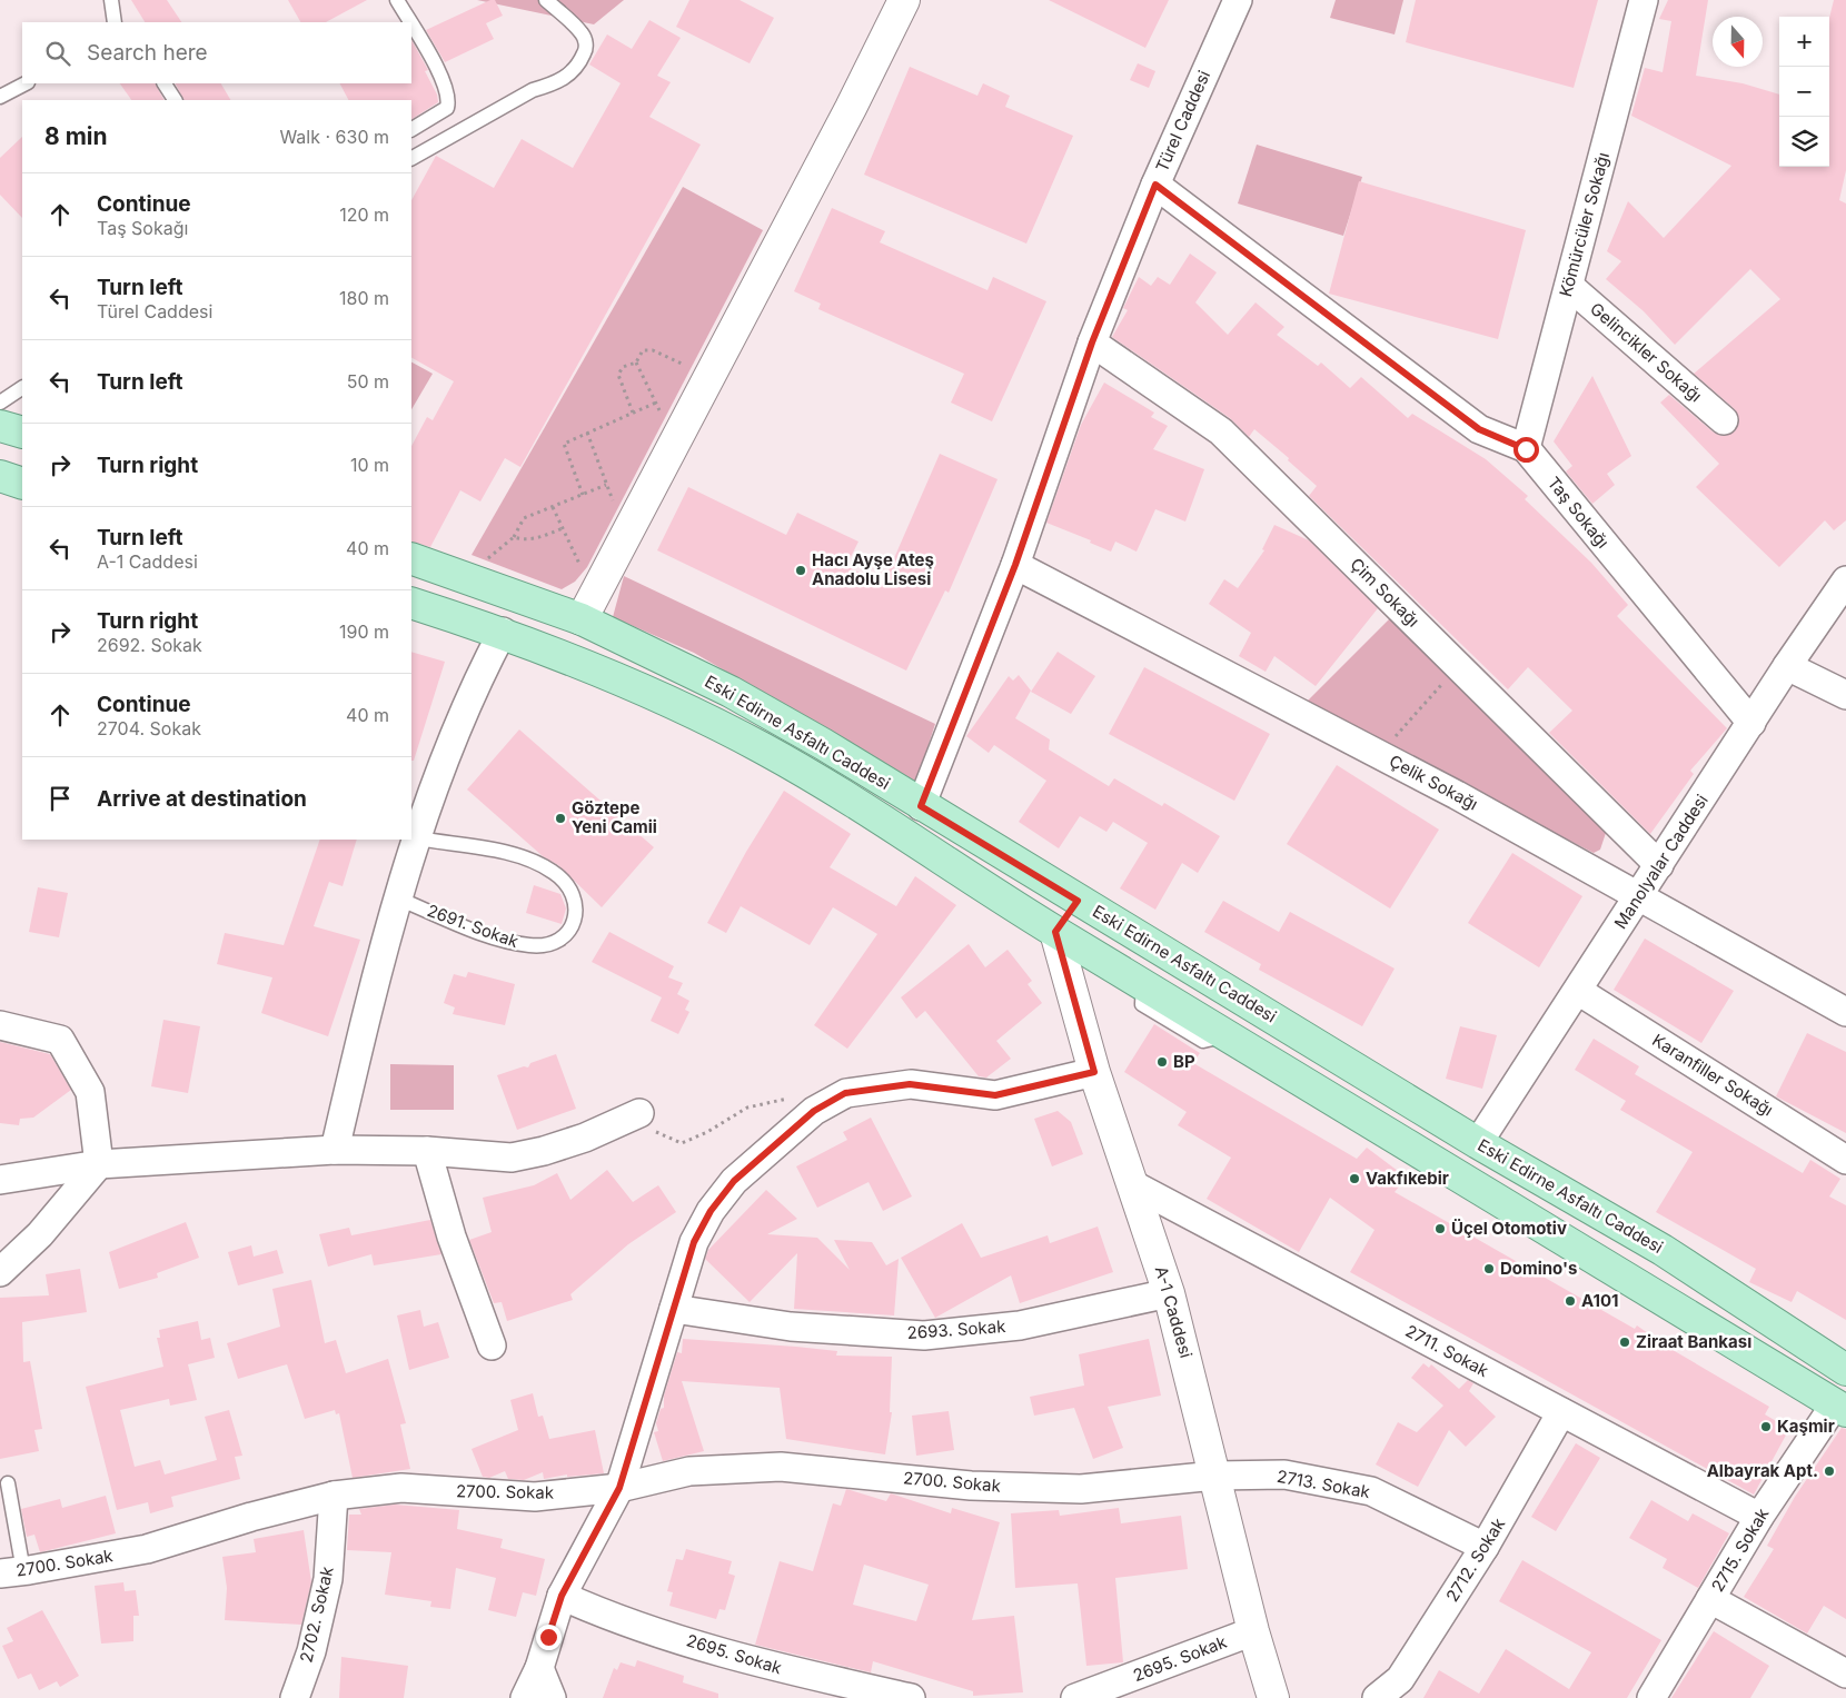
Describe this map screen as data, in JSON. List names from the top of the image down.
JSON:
{
  "streets": {
    "main road": ["Eski Edirne Asfaltı Caddesi", "A-1 Caddesi"],
    "street": [
      "Türel Caddesi",
      "Kömürcüler Sokağı",
      "Gelincikler Sokağı",
      "Taş Sokağı",
      "Çim Sokağı",
      "Çelik Sokağı",
      "Manolyalar Caddesi",
      "Karanfiller Sokağı",
      "2693. Sokak",
      "2711. Sokak",
      "2700. Sokak",
      "2713. Sokak",
      "2715. Sokak",
      "2712. Sokak",
      "2702. Sokak",
      "2695. Sokak"
    ],
    "lane": ["2691. Sokak"]
  },
  "crossings": [
    ["Türel Caddesi", "Taş Sokağı"],
    ["Türel Caddesi", "Çim Sokağı"],
    ["Türel Caddesi", "Eski Edirne Asfaltı Caddesi"],
    ["Türel Caddesi", "Çelik Sokağı"],
    ["Kömürcüler Sokağı", "Gelincikler Sokağı"],
    ["Kömürcüler Sokağı", "Taş Sokağı"],
    ["Taş Sokağı", "Manolyalar Caddesi"],
    ["Çim Sokağı", "Manolyalar Caddesi"],
    ["Eski Edirne Asfaltı Caddesi", "Manolyalar Caddesi"],
    ["Eski Edirne Asfaltı Caddesi", "A-1 Caddesi"],
    ["Eski Edirne Asfaltı Caddesi", "2715. Sokak"],
    ["Çelik Sokağı", "Manolyalar Caddesi"],
    ["Manolyalar Caddesi", "Karanfiller Sokağı"],
    ["A-1 Caddesi", "2693. Sokak"],
    ["A-1 Caddesi", "2711. Sokak"],
    ["A-1 Caddesi", "2700. Sokak"],
    ["A-1 Caddesi", "2713. Sokak"],
    ["A-1 Caddesi", "2695. Sokak"],
    ["2711. Sokak", "2715. Sokak"],
    ["2711. Sokak", "2712. Sokak"],
    ["2700. Sokak", "2713. Sokak"],
    ["2700. Sokak", "2702. Sokak"],
    ["2713. Sokak", "2712. Sokak"]
  ],
  "places": [
    "Hacı Ayşe Ateş Anadolu Lisesi",
    "Göztepe Yeni Camii",
    "BP",
    "Vakfıkebir",
    "Üçel Otomotiv",
    "Domino's",
    "A101",
    "Ziraat Bankası",
    "Kaşmir",
    "Albayrak Apt."
  ],
  "north": "bottom",
  "page": {
    "map_buttons": ["+", "−"],
    "search": "Search here",
    "heading": ["8 min", "Walk · 630 m"],
    "list": [
      ["Continue", "Taş Sokağı", "120 m"],
      ["Turn left", "Türel Caddesi", "180 m"],
      ["Turn left", "50 m"],
      ["Turn right", "10 m"],
      ["Turn left", "A-1 Caddesi", "40 m"],
      ["Turn right", "2692. Sokak", "190 m"],
      ["Continue", "2704. Sokak", "40 m"],
      "Arrive at destination"
    ]
  }
}
